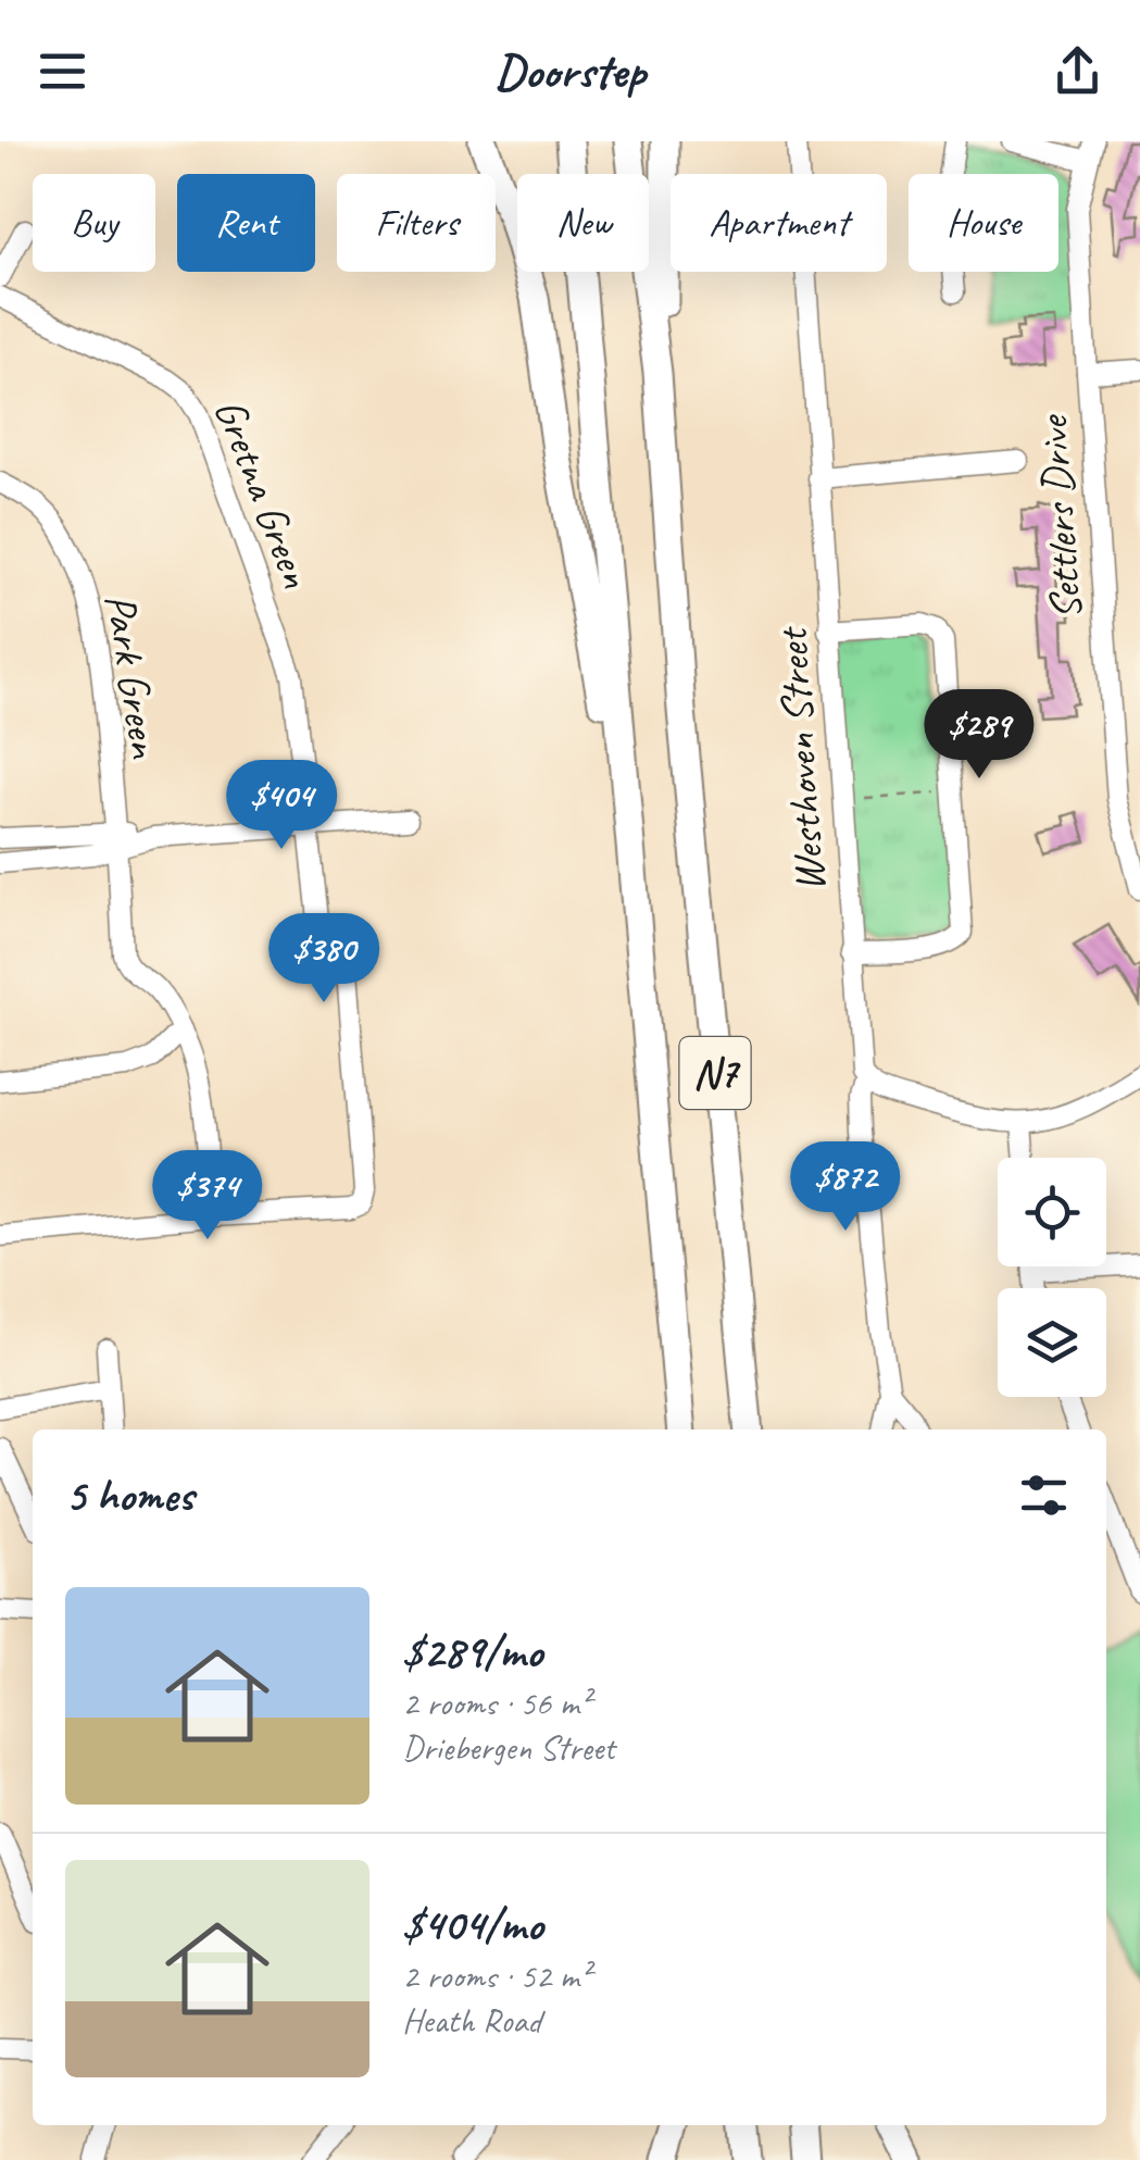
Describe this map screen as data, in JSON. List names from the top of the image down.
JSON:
{
  "streets": {
    "highway": ["N7"],
    "street": [
      "Gretna Green",
      "Settlers Drive",
      "Park Green",
      "Westhoven Street"
    ]
  },
  "crossings": [
    ["Gretna Green", "Park Green"]
  ],
  "page": {
    "header": "Doorstep",
    "chip": [
      "Buy",
      "Rent",
      "Filters",
      "New",
      "Apartment",
      "House"
    ],
    "price": [
      "$289",
      "$404",
      "$380",
      "$872",
      "$374"
    ],
    "heading": "5 homes",
    "list": [
      {
        "name": "$289/mo",
        "note": "2 rooms · 56 m² · Driebergen Street"
      },
      {
        "name": "$404/mo",
        "note": "2 rooms · 52 m² · Heath Road"
      }
    ]
  }
}
